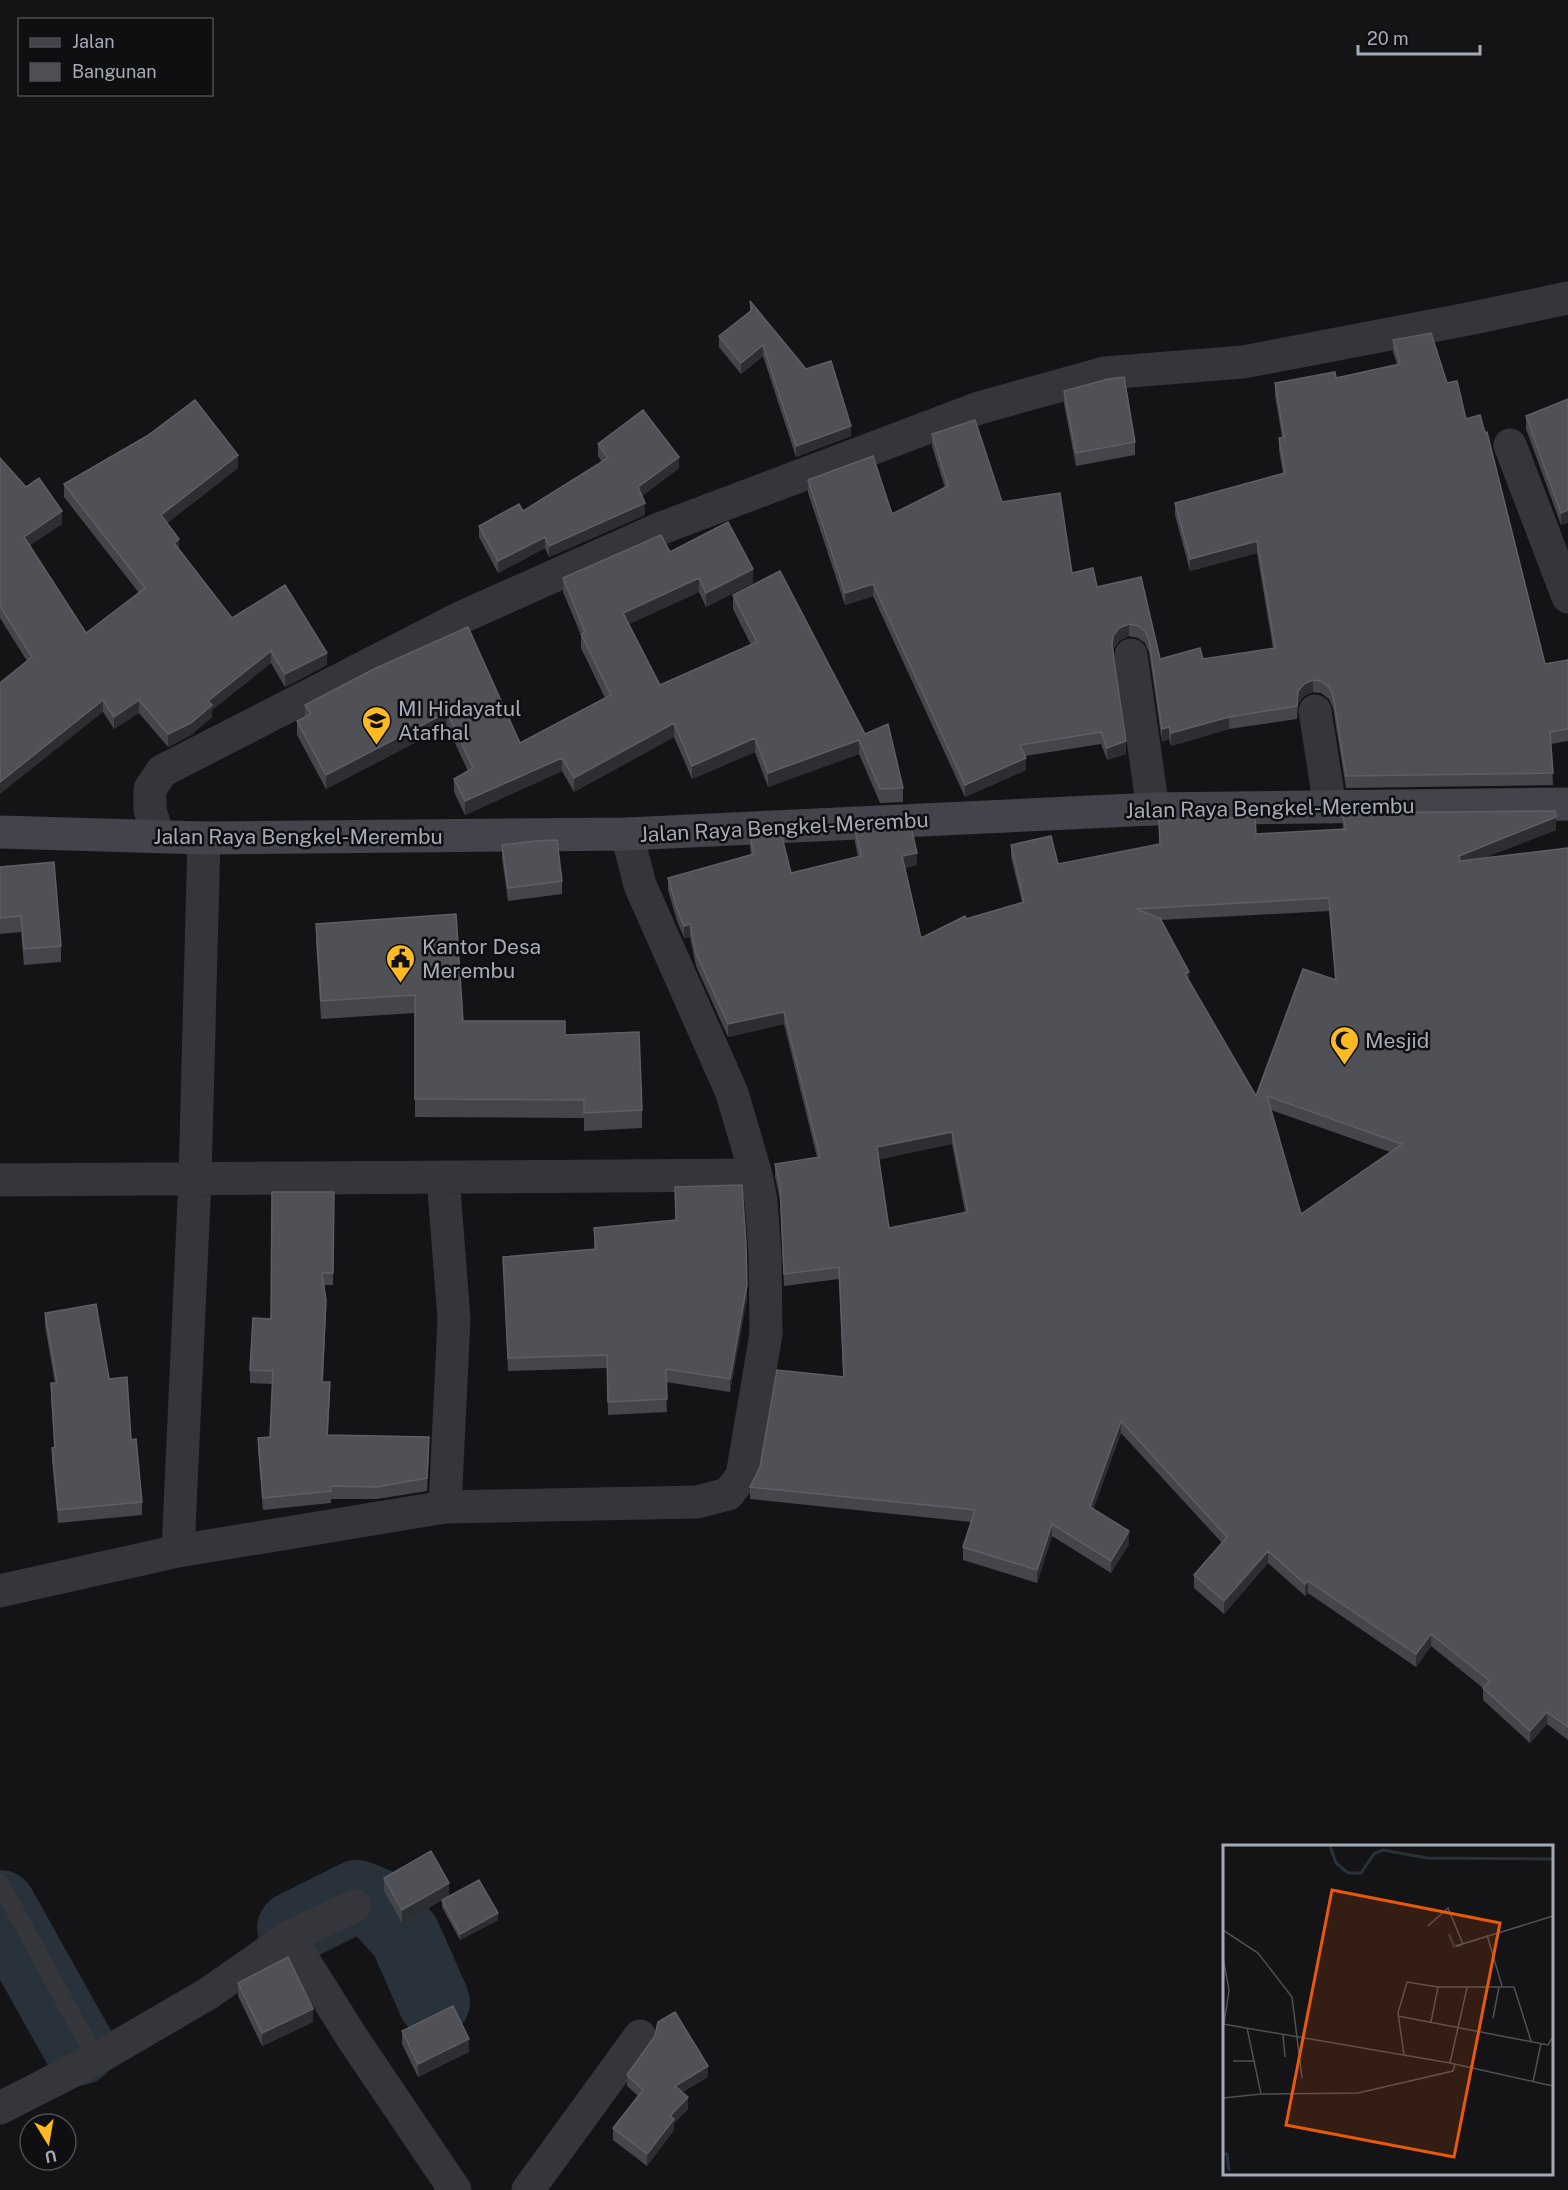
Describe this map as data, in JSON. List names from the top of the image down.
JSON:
{
  "streets": {
    "street": ["Jalan Raya Bengkel-Merembu"]
  },
  "places": {
    "school or university": ["MI Hidayatul Atafhal"],
    "public building": ["Kantor Desa Merembu"],
    "mosque": ["Mesjid"]
  },
  "legend": ["Jalan", "Bangunan"],
  "scale_bar": "20 m",
  "north": "bottom"
}
